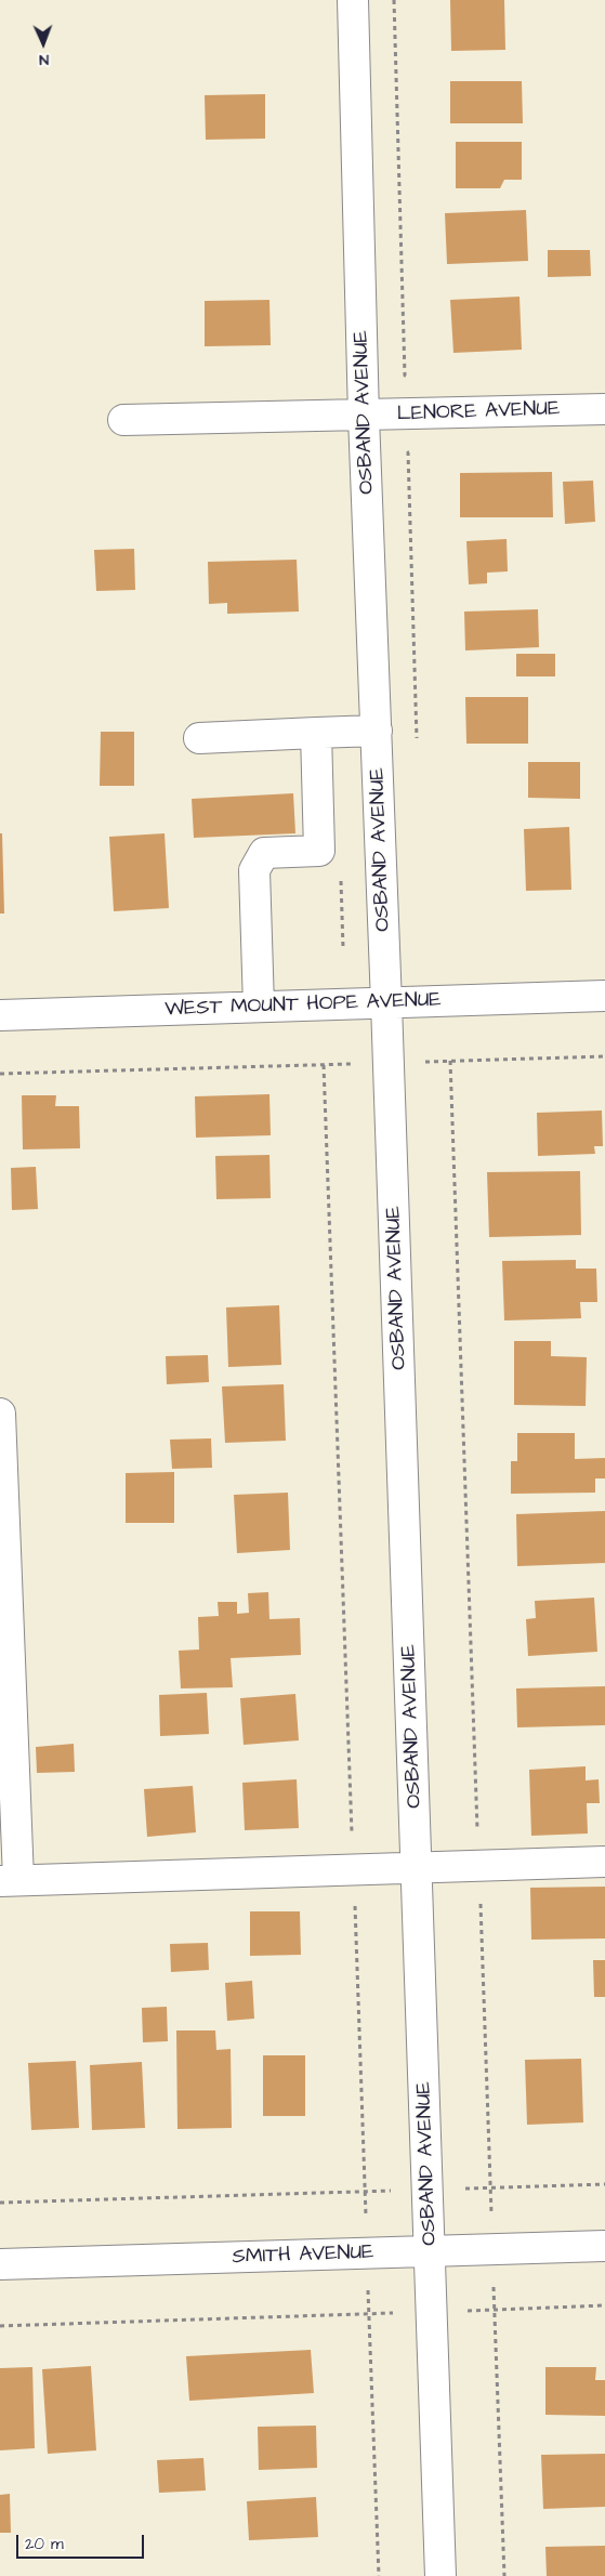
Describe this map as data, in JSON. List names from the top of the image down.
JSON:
{
  "streets": {
    "street": [
      "OSBAND AVENUE",
      "LENORE AVENUE",
      "WEST MOUNT HOPE AVENUE",
      "SMITH AVENUE"
    ]
  },
  "crossings": [
    ["OSBAND AVENUE", "LENORE AVENUE"],
    ["OSBAND AVENUE", "WEST MOUNT HOPE AVENUE"],
    ["OSBAND AVENUE", "SMITH AVENUE"]
  ],
  "scale_bar": "20 m",
  "north": "bottom"
}
